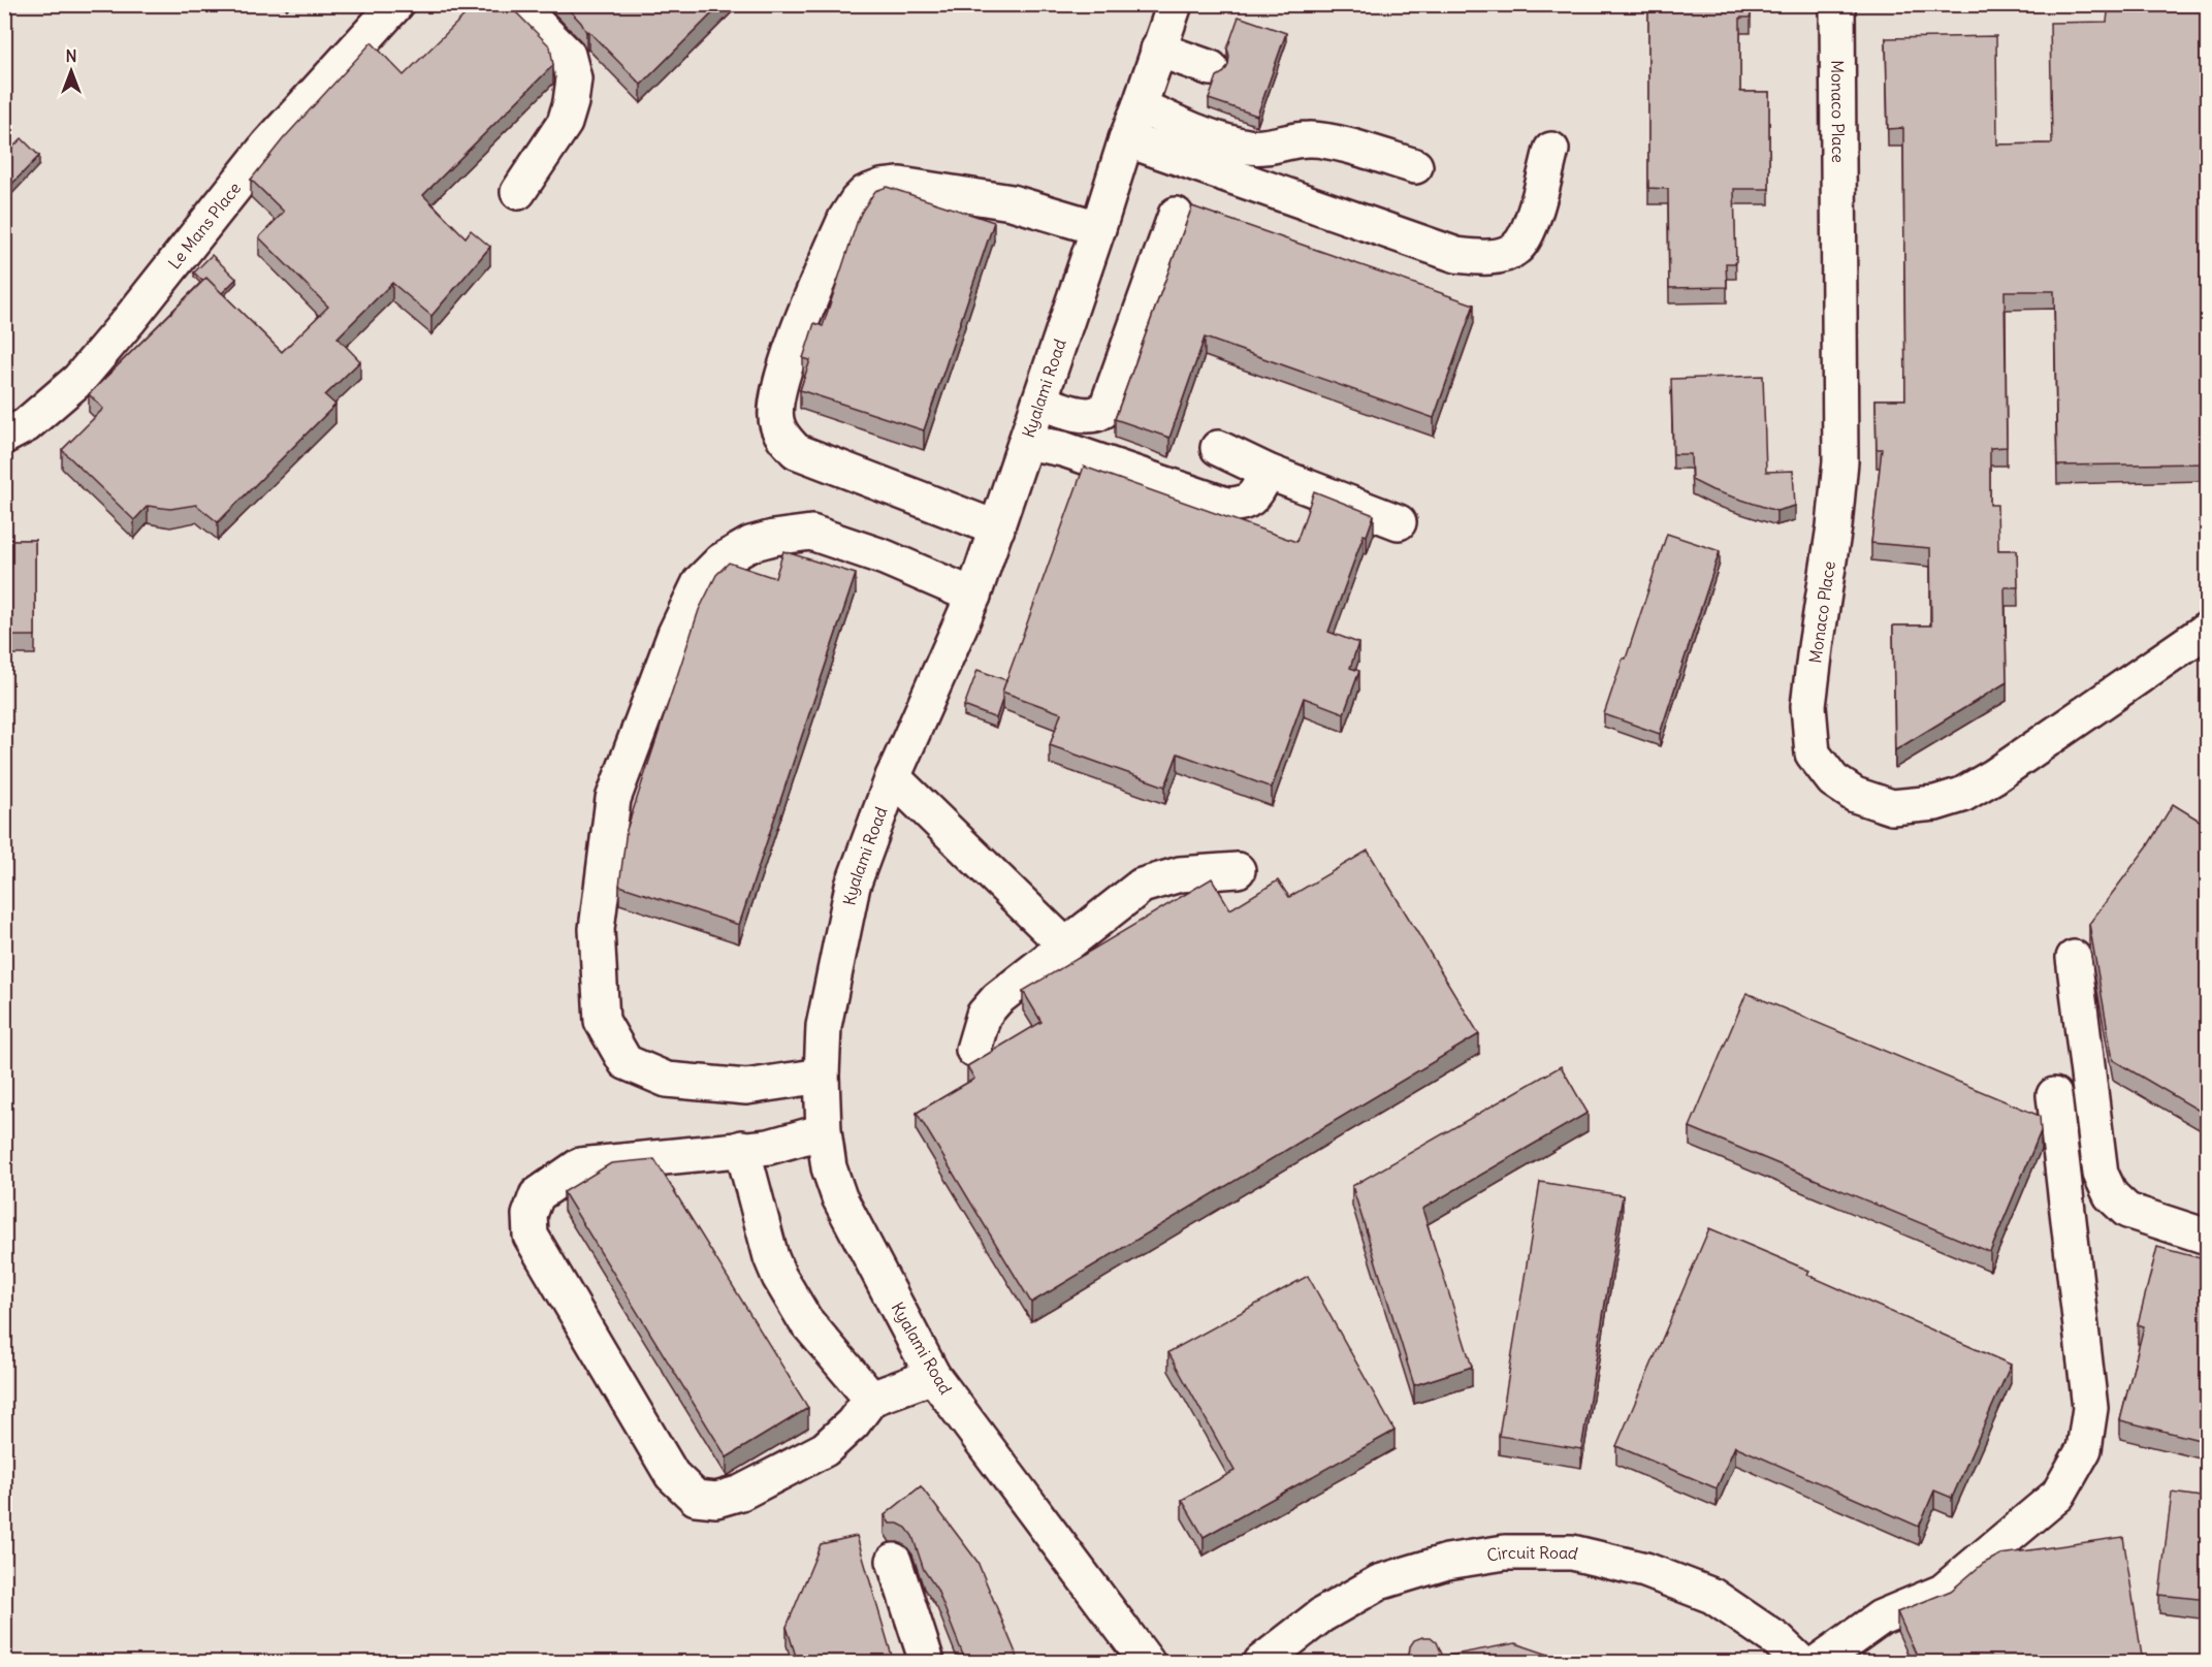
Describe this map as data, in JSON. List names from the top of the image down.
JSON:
{
  "streets": {
    "lane": [
      "Monaco Place",
      "Le Mans Place",
      "Kyalami Road",
      "Circuit Road"
    ]
  },
  "north": "top"
}
